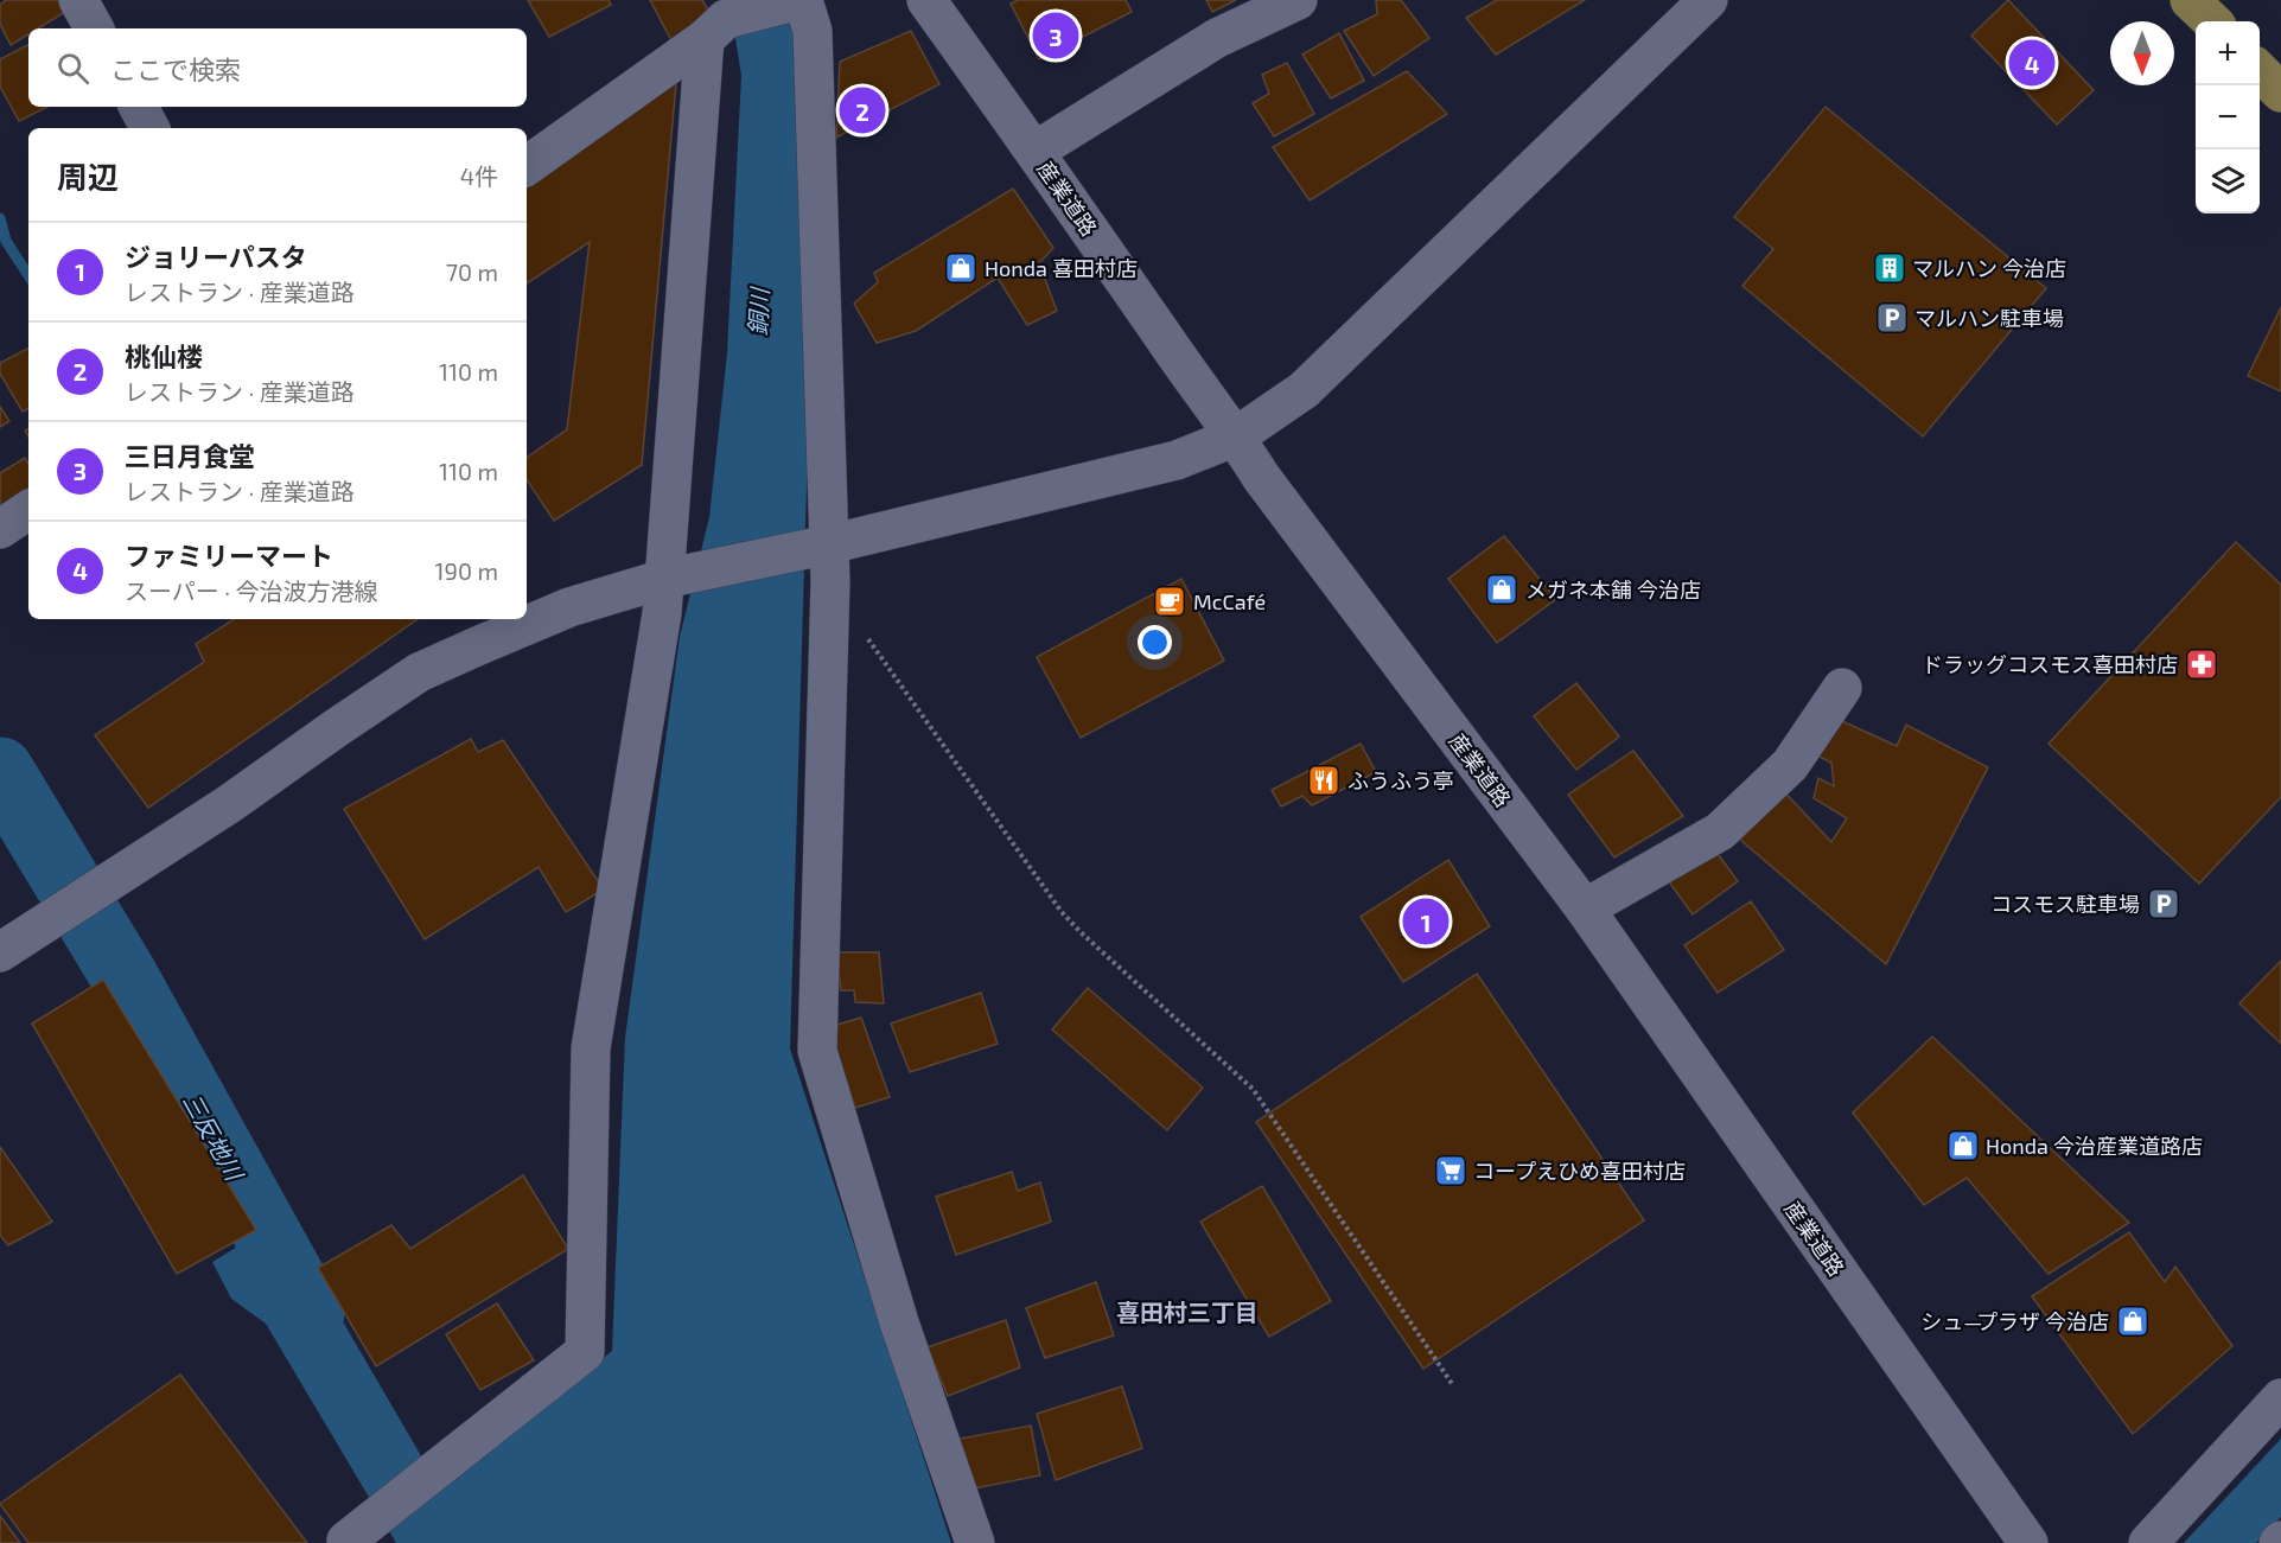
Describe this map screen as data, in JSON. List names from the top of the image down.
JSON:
{
  "streets": {
    "street": ["産業道路"]
  },
  "districts": ["喜田村三丁目"],
  "water": ["銅川", "三反地川"],
  "places": {
    "shop": [
      "Honda 喜田村店",
      "メガネ本舗 今治店",
      "Honda 今治産業道路店",
      "シュ―プラザ 今治店"
    ],
    "building": ["マルハン 今治店"],
    "parking": ["マルハン駐車場", "コスモス駐車場"],
    "cafe": ["McCafé"],
    "pharmacy": ["ドラッグコスモス喜田村店"],
    "restaurant": ["ふうふう亭"],
    "supermarket": ["コープえひめ喜田村店"]
  },
  "north": "bottom",
  "page": {
    "pins": [
      "3",
      "4",
      "2",
      "1"
    ],
    "map_buttons": ["+", "−"],
    "search": "ここで検索",
    "heading": ["周辺", "4件"],
    "list": [
      {
        "mark": "1",
        "name": "ジョリーパスタ",
        "note": "レストラン · 産業道路",
        "value": "70 m"
      },
      {
        "mark": "2",
        "name": "桃仙楼",
        "note": "レストラン · 産業道路",
        "value": "110 m"
      },
      {
        "mark": "3",
        "name": "三日月食堂",
        "note": "レストラン · 産業道路",
        "value": "110 m"
      },
      {
        "mark": "4",
        "name": "ファミリーマート",
        "note": "スーパー · 今治波方港線",
        "value": "190 m"
      }
    ]
  }
}
